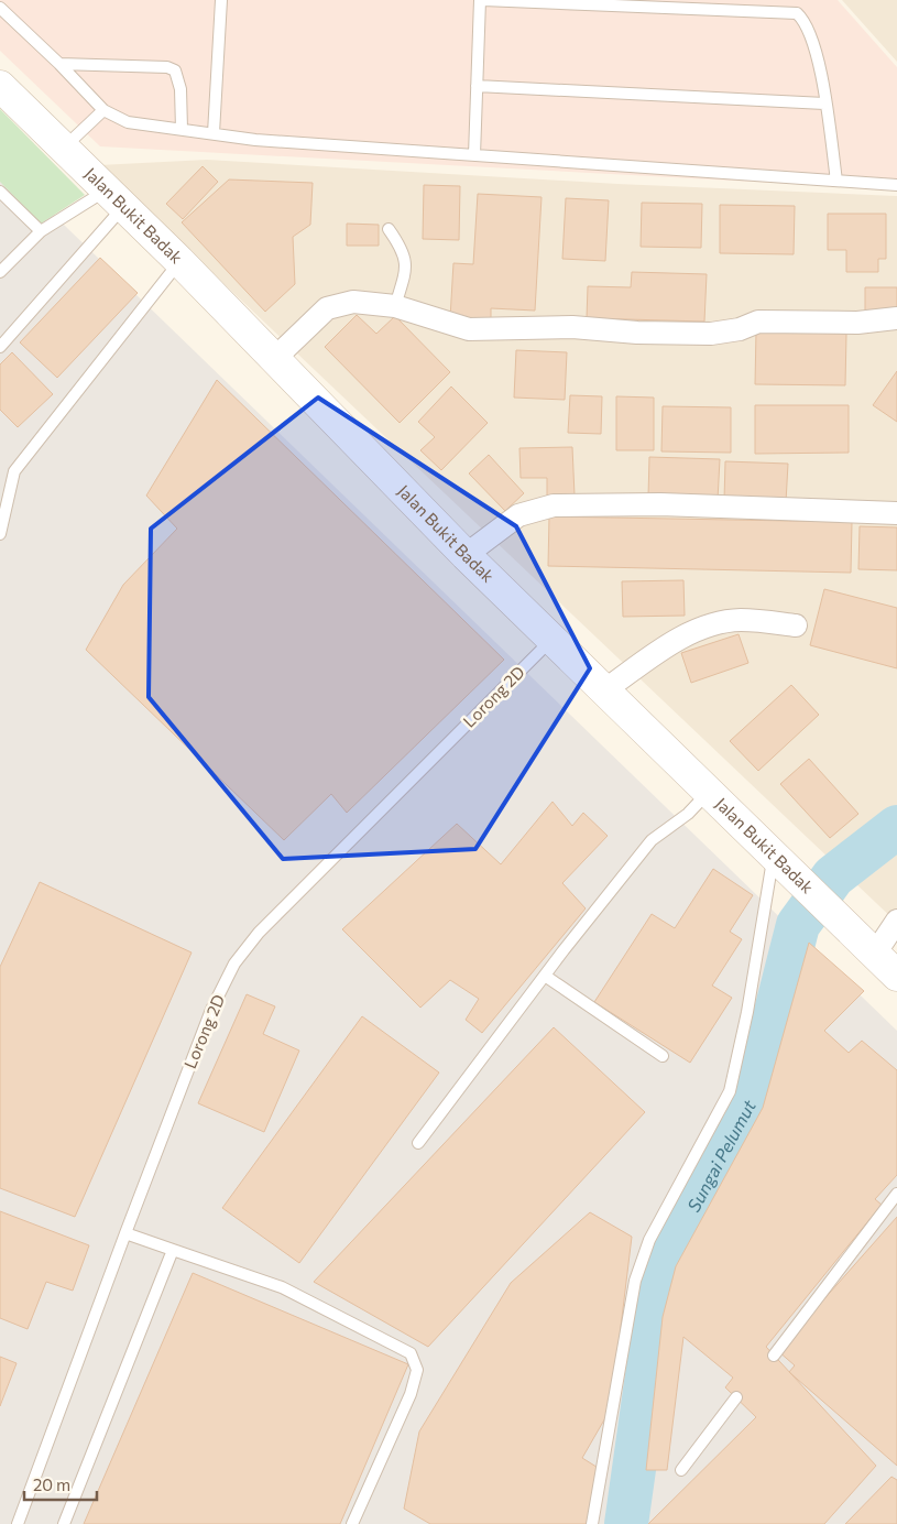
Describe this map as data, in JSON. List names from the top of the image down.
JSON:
{
  "streets": {
    "main road": ["Jalan Bukit Badak"],
    "lane": ["Lorong 2D"]
  },
  "crossings": [
    ["Jalan Bukit Badak", "Lorong 2D"]
  ],
  "water": ["Sungai Pelumut"],
  "scale_bar": "20 m"
}
